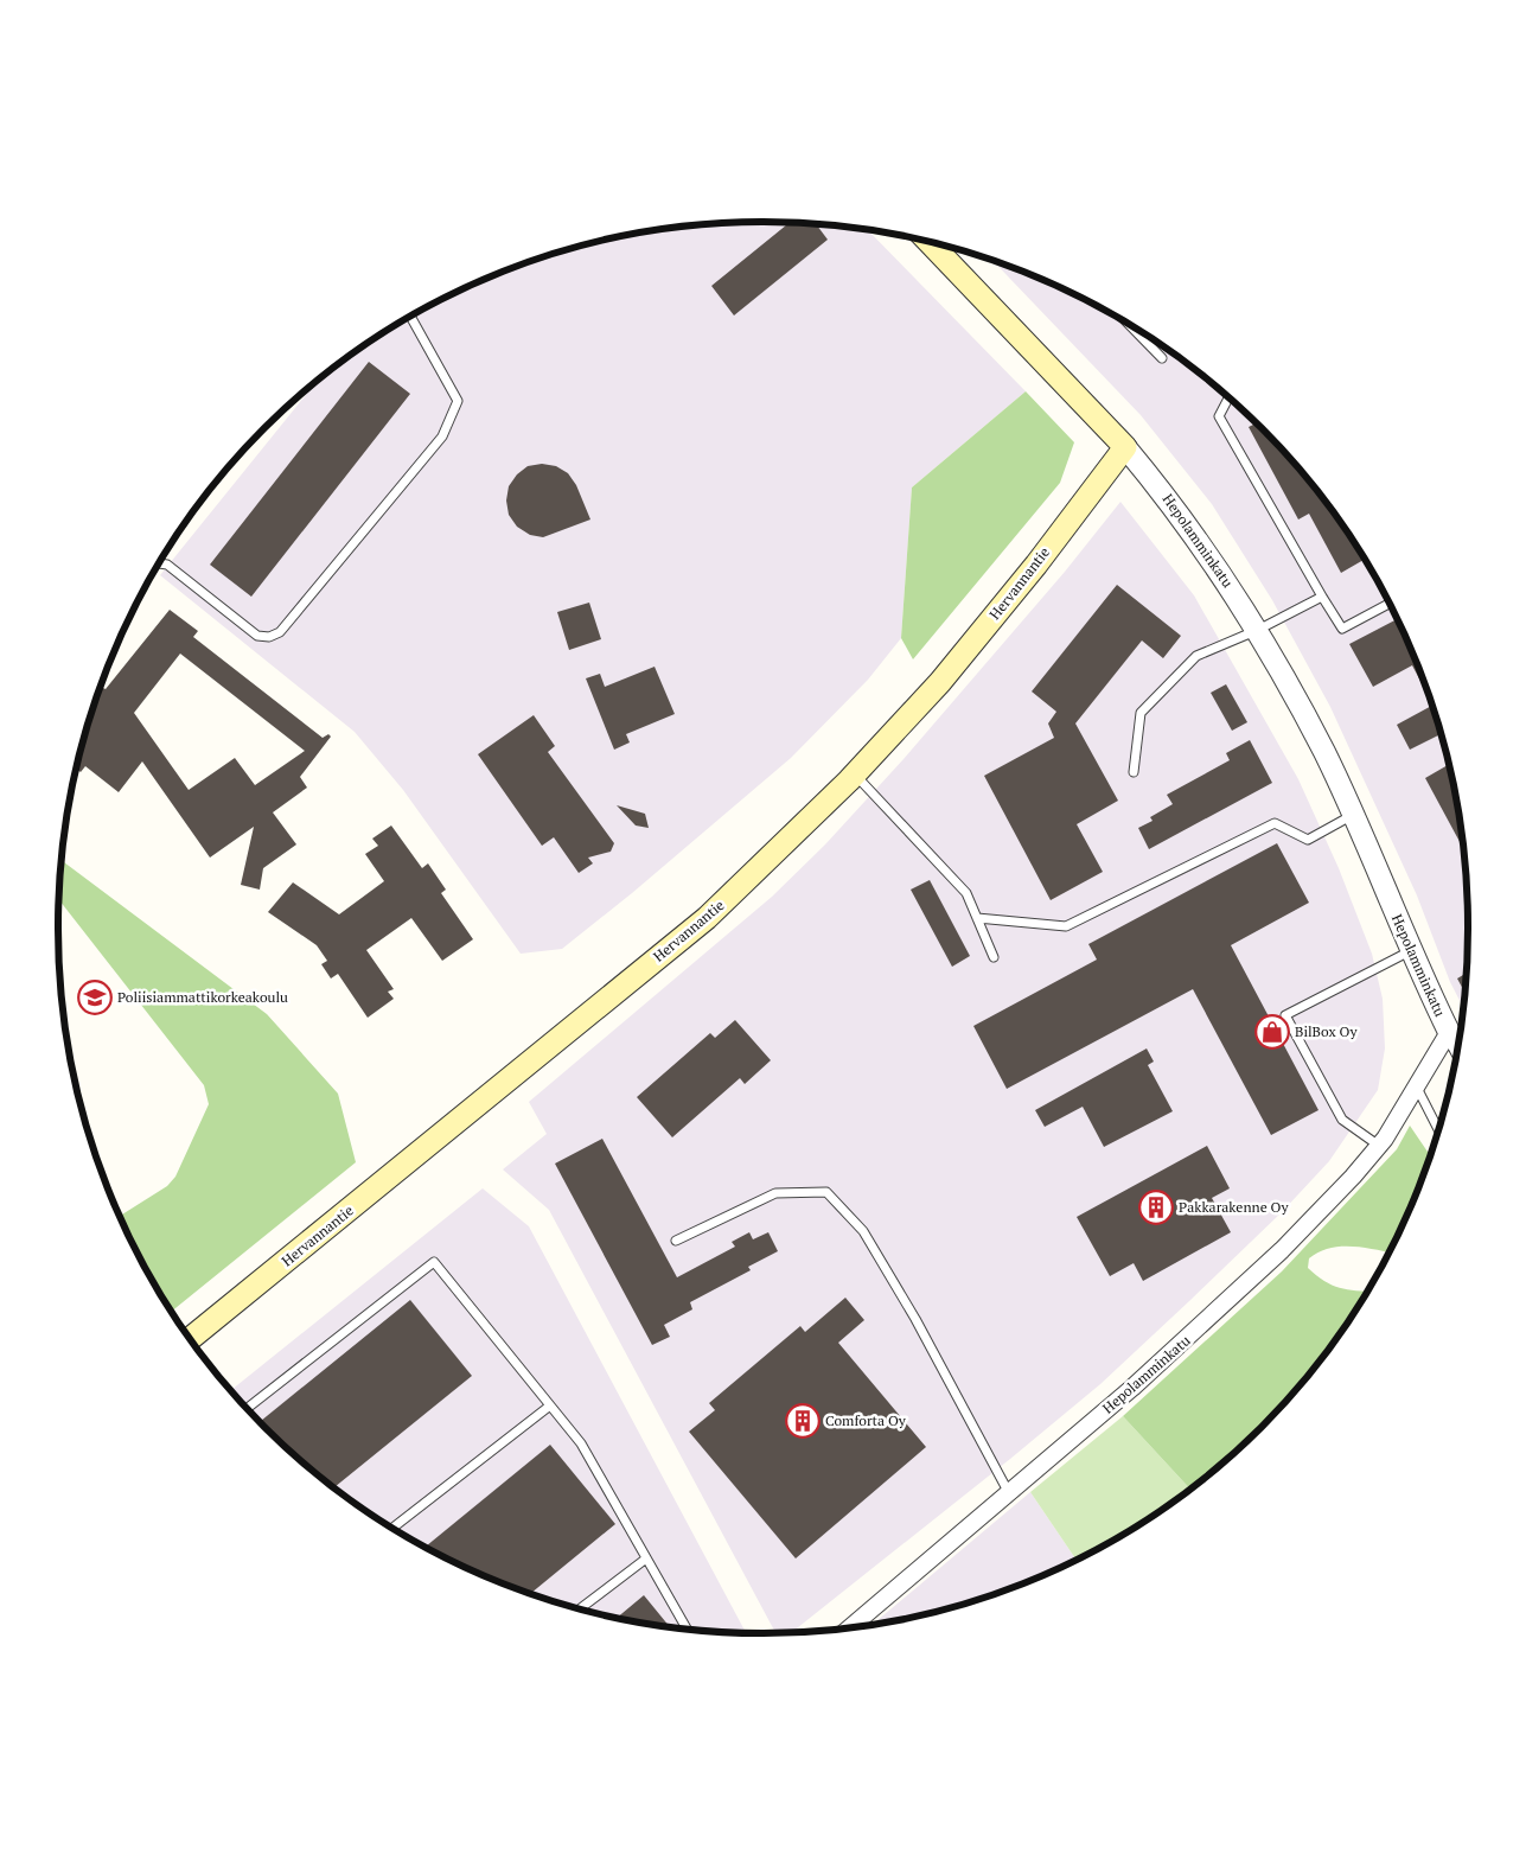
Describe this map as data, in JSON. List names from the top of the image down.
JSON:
{
  "streets": {
    "main road": ["Hepolamminkatu", "Hervannantie"]
  },
  "crossings": [
    ["Hepolamminkatu", "Hervannantie"]
  ],
  "places": {
    "school or university": ["Poliisiammattikorkeakoulu"],
    "shop": ["BilBox Oy"],
    "building": ["Pakkarakenne Oy", "Comforta Oy"]
  }
}
